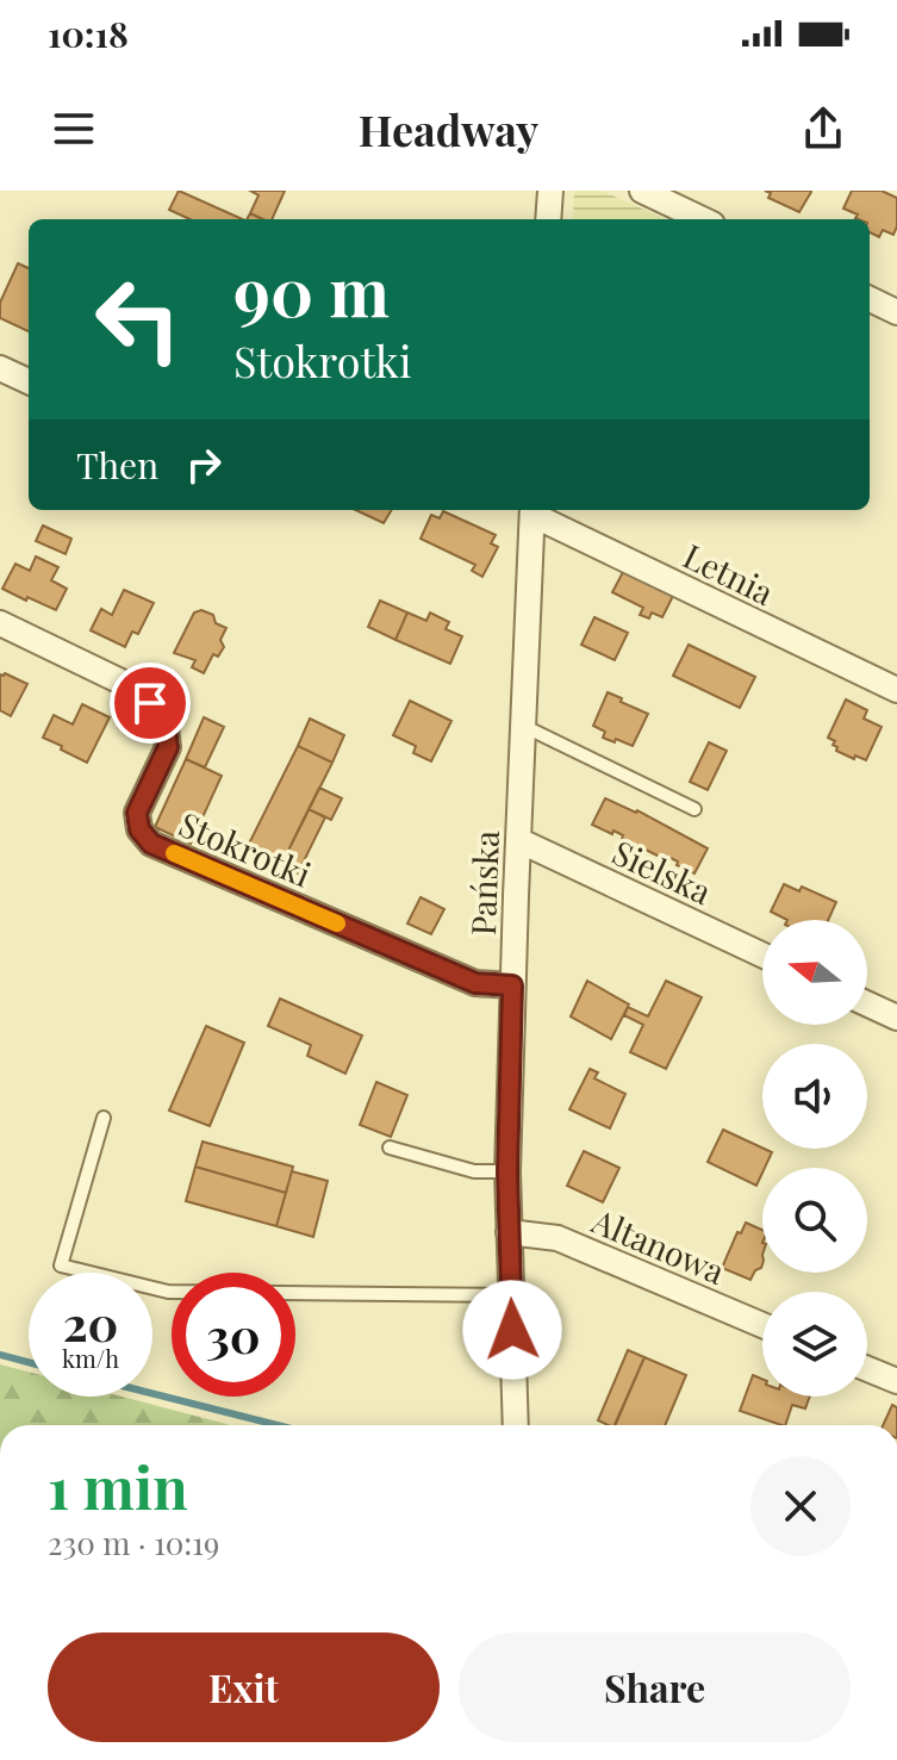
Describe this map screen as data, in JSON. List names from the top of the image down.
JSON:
{
  "streets": {
    "street": [
      "Letnia",
      "Stokrotki",
      "Sielska",
      "Pańska",
      "Altanowa"
    ]
  },
  "crossings": [
    ["Letnia", "Pańska"],
    ["Stokrotki", "Pańska"],
    ["Sielska", "Pańska"],
    ["Pańska", "Altanowa"]
  ],
  "north": "left",
  "page": {
    "status": "10:18",
    "header": "Headway",
    "turn": ["90 m", "Stokrotki"],
    "then": "Then",
    "speed": "20 km/h",
    "limit": "30",
    "heading": ["1 min", "230 m · 10:19"],
    "buttons": ["Exit", "Share"]
  }
}
